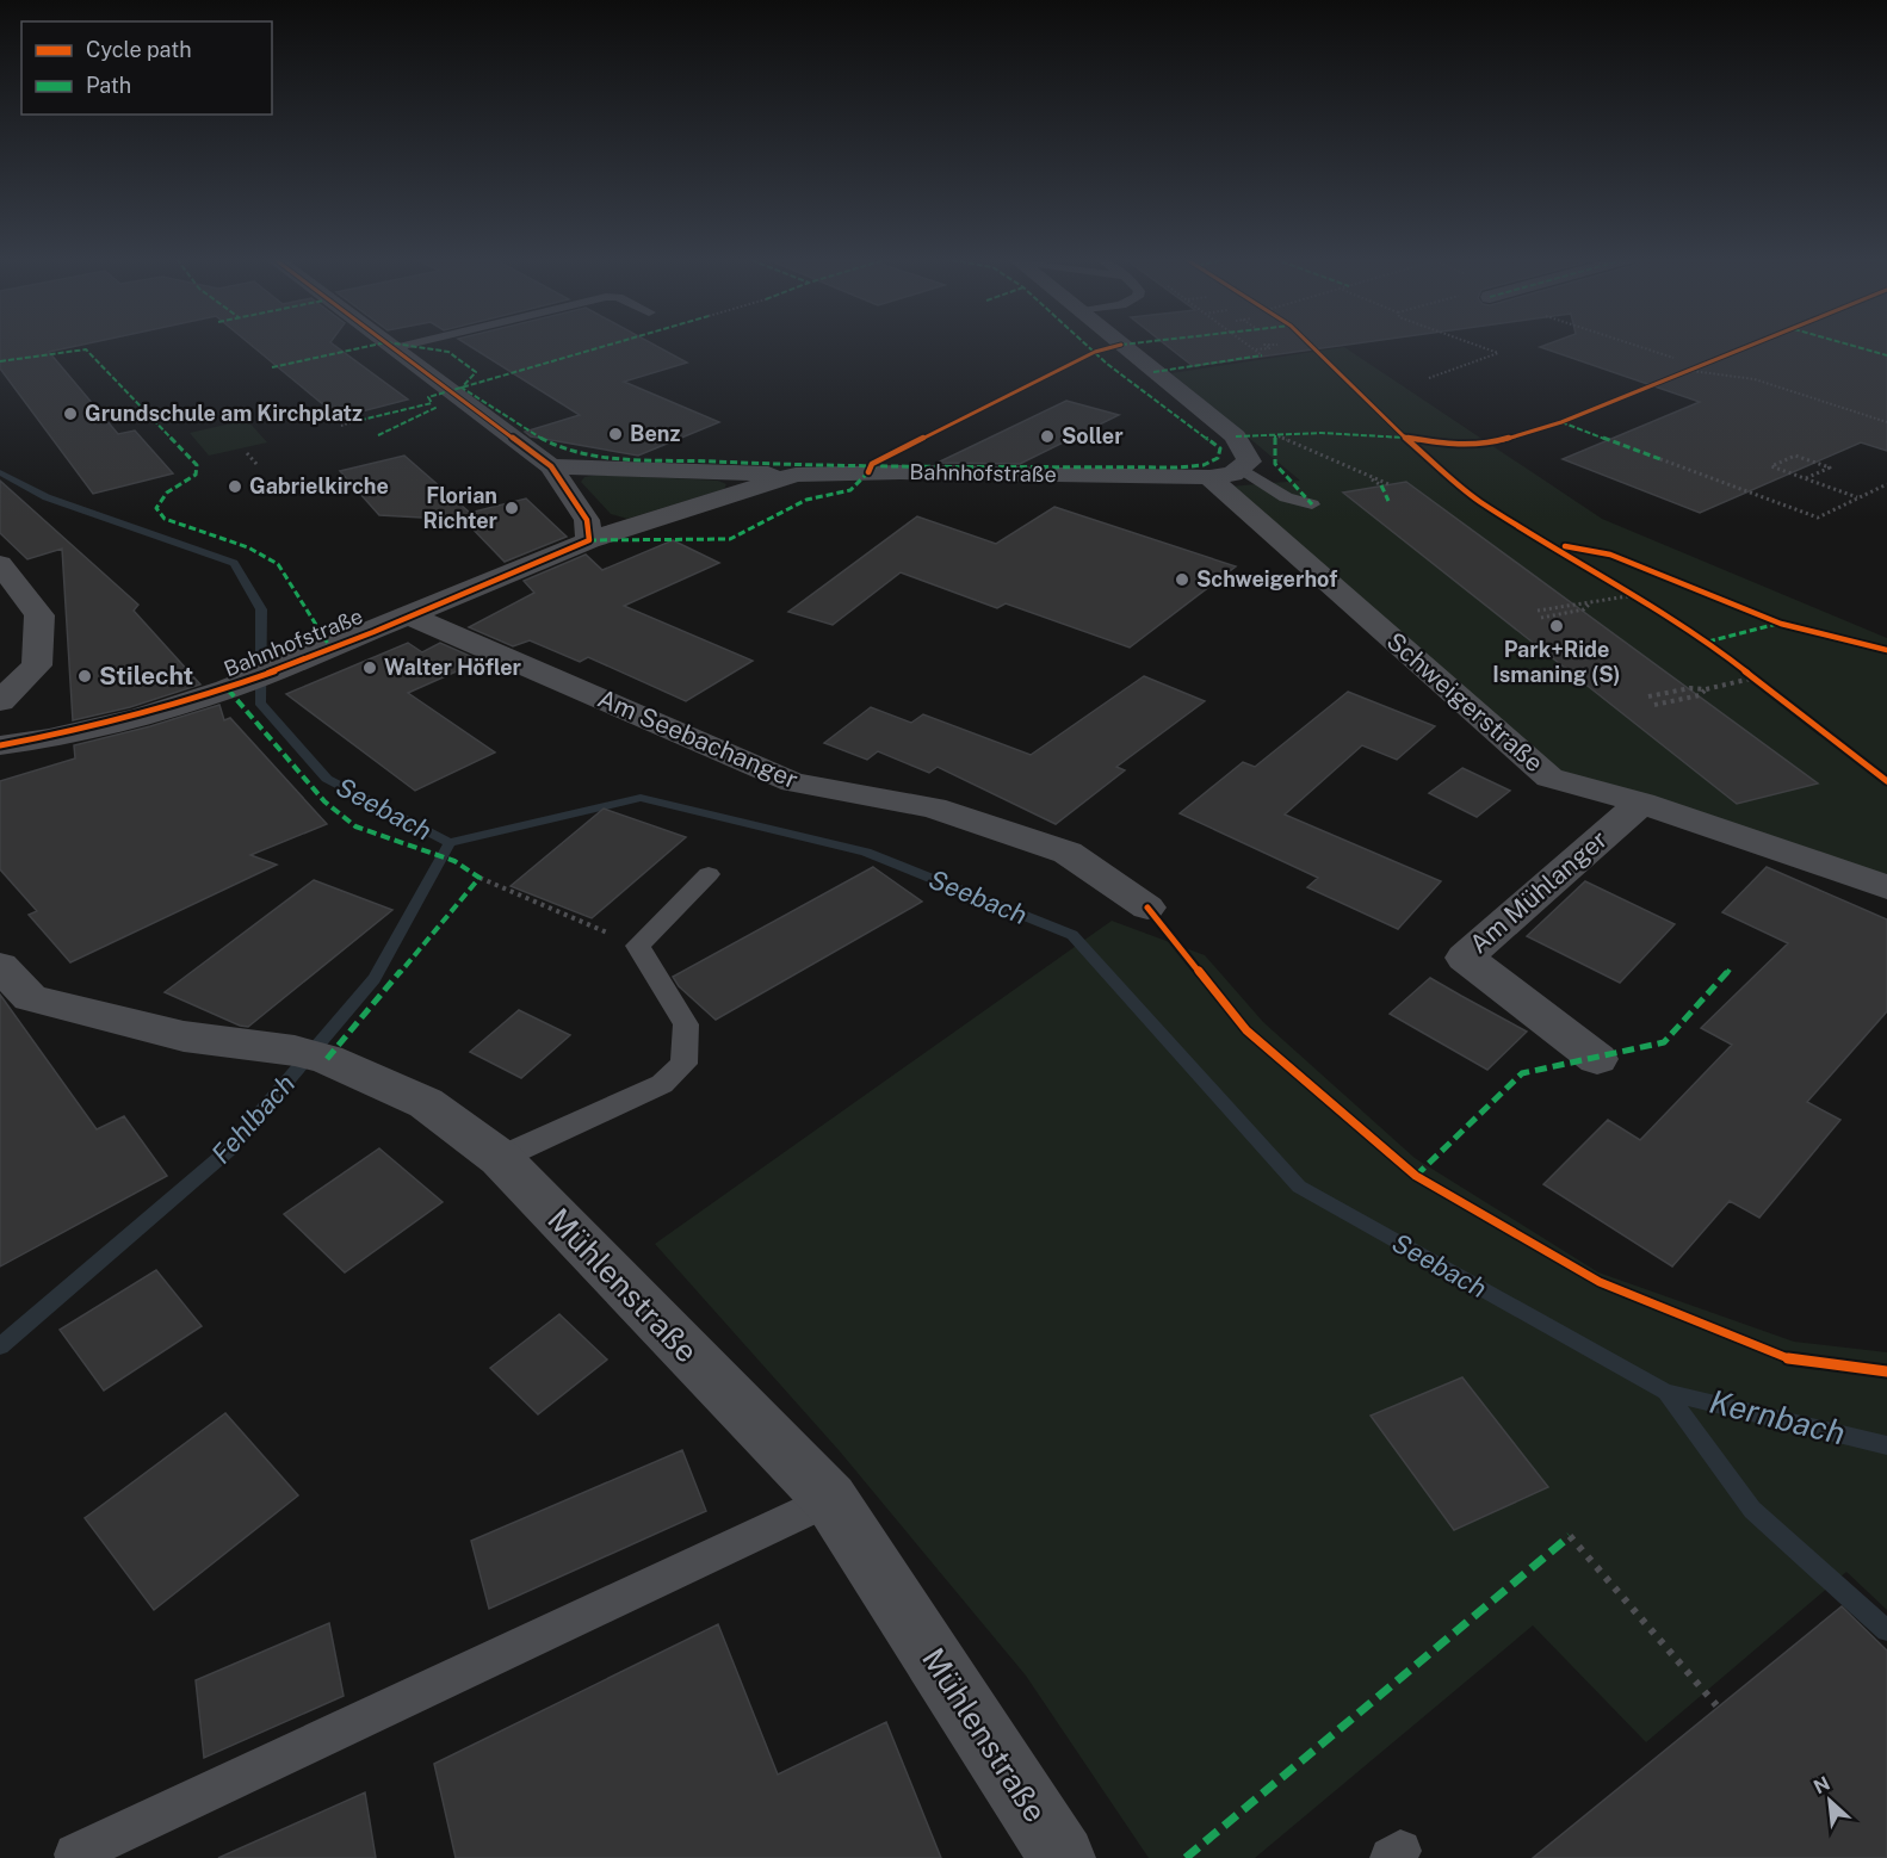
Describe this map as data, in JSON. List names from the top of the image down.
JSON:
{
  "streets": {
    "street": [
      "Bahnhofstraße",
      "Schweigerstraße",
      "Am Seebachanger",
      "Am Mühlanger",
      "Mühlenstraße"
    ]
  },
  "crossings": [
    ["Bahnhofstraße", "Schweigerstraße"],
    ["Bahnhofstraße", "Am Seebachanger"],
    ["Schweigerstraße", "Am Mühlanger"]
  ],
  "water": ["Seebach", "Fehlbach", "Kernbach"],
  "places": [
    "Grundschule am Kirchplatz",
    "Benz",
    "Soller",
    "Gabrielkirche",
    "Florian Richter",
    "Schweigerhof",
    "Park+Ride Ismaning (S)",
    "Walter Höfler",
    "Stilecht"
  ],
  "legend": ["Cycle path", "Path"],
  "north": "top left"
}
